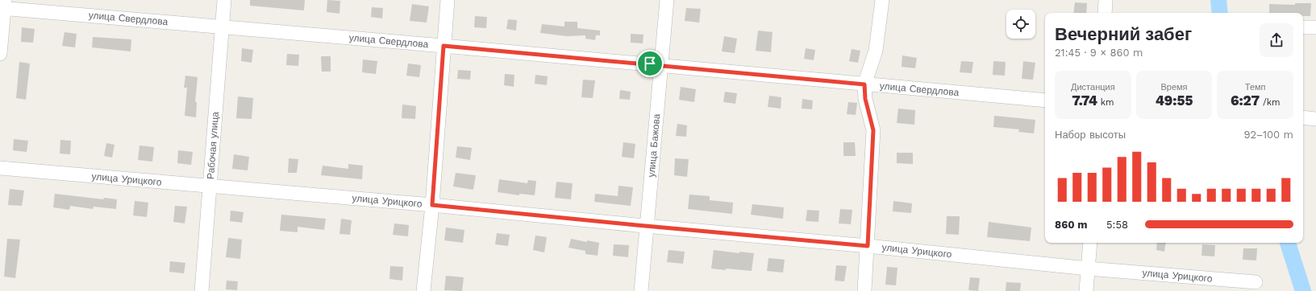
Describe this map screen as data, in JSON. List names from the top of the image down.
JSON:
{
  "streets": {
    "street": [
      "улица Свердлова",
      "Рабочая улица",
      "улица Бажова",
      "улица Урицкого"
    ]
  },
  "crossings": [
    ["улица Свердлова", "Рабочая улица"],
    ["улица Свердлова", "улица Бажова"],
    ["Рабочая улица", "улица Урицкого"],
    ["улица Бажова", "улица Урицкого"]
  ],
  "page": {
    "heading": ["Вечерний забег", "21:45 · 9 × 860 m"],
    "stats": [
      ["Дистанция", "7.74 km"],
      ["Время", "49:55"],
      ["Темп", "6:27 /km"]
    ],
    "chart": ["Набор высоты", "92–100 m"],
    "list": [
      {
        "name": "860 m",
        "note": "5:58"
      }
    ]
  }
}
